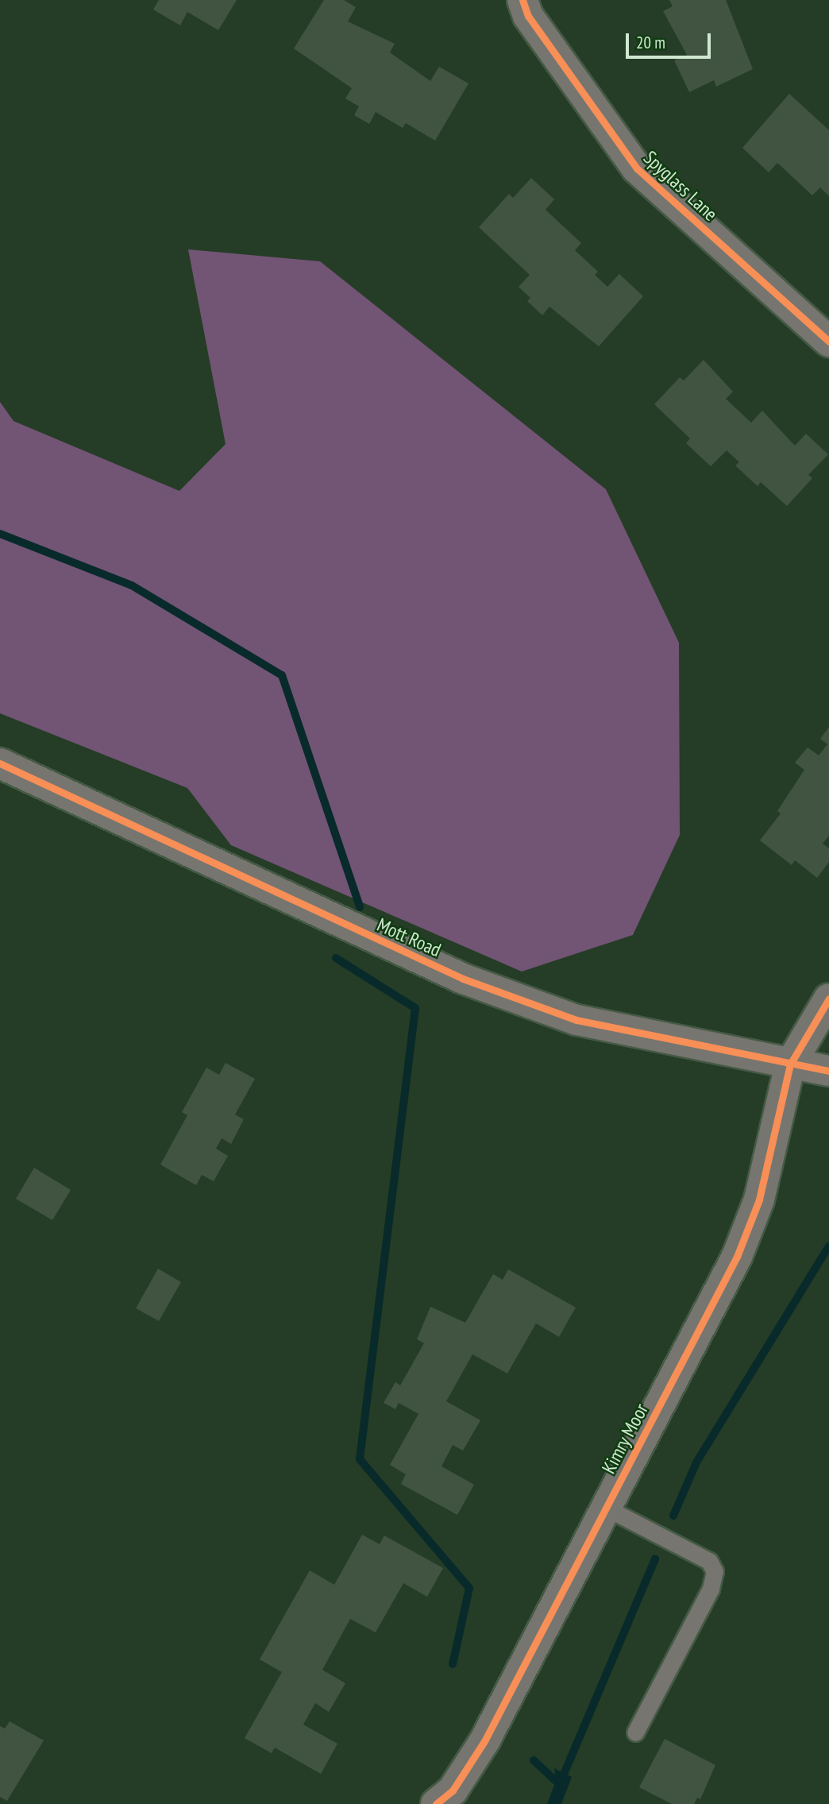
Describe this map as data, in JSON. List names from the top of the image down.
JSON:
{
  "streets": {
    "street": ["Spyglass Lane", "Mott Road", "Kimry Moor"]
  },
  "crossings": [
    ["Mott Road", "Kimry Moor"]
  ],
  "scale_bar": "20 m"
}
